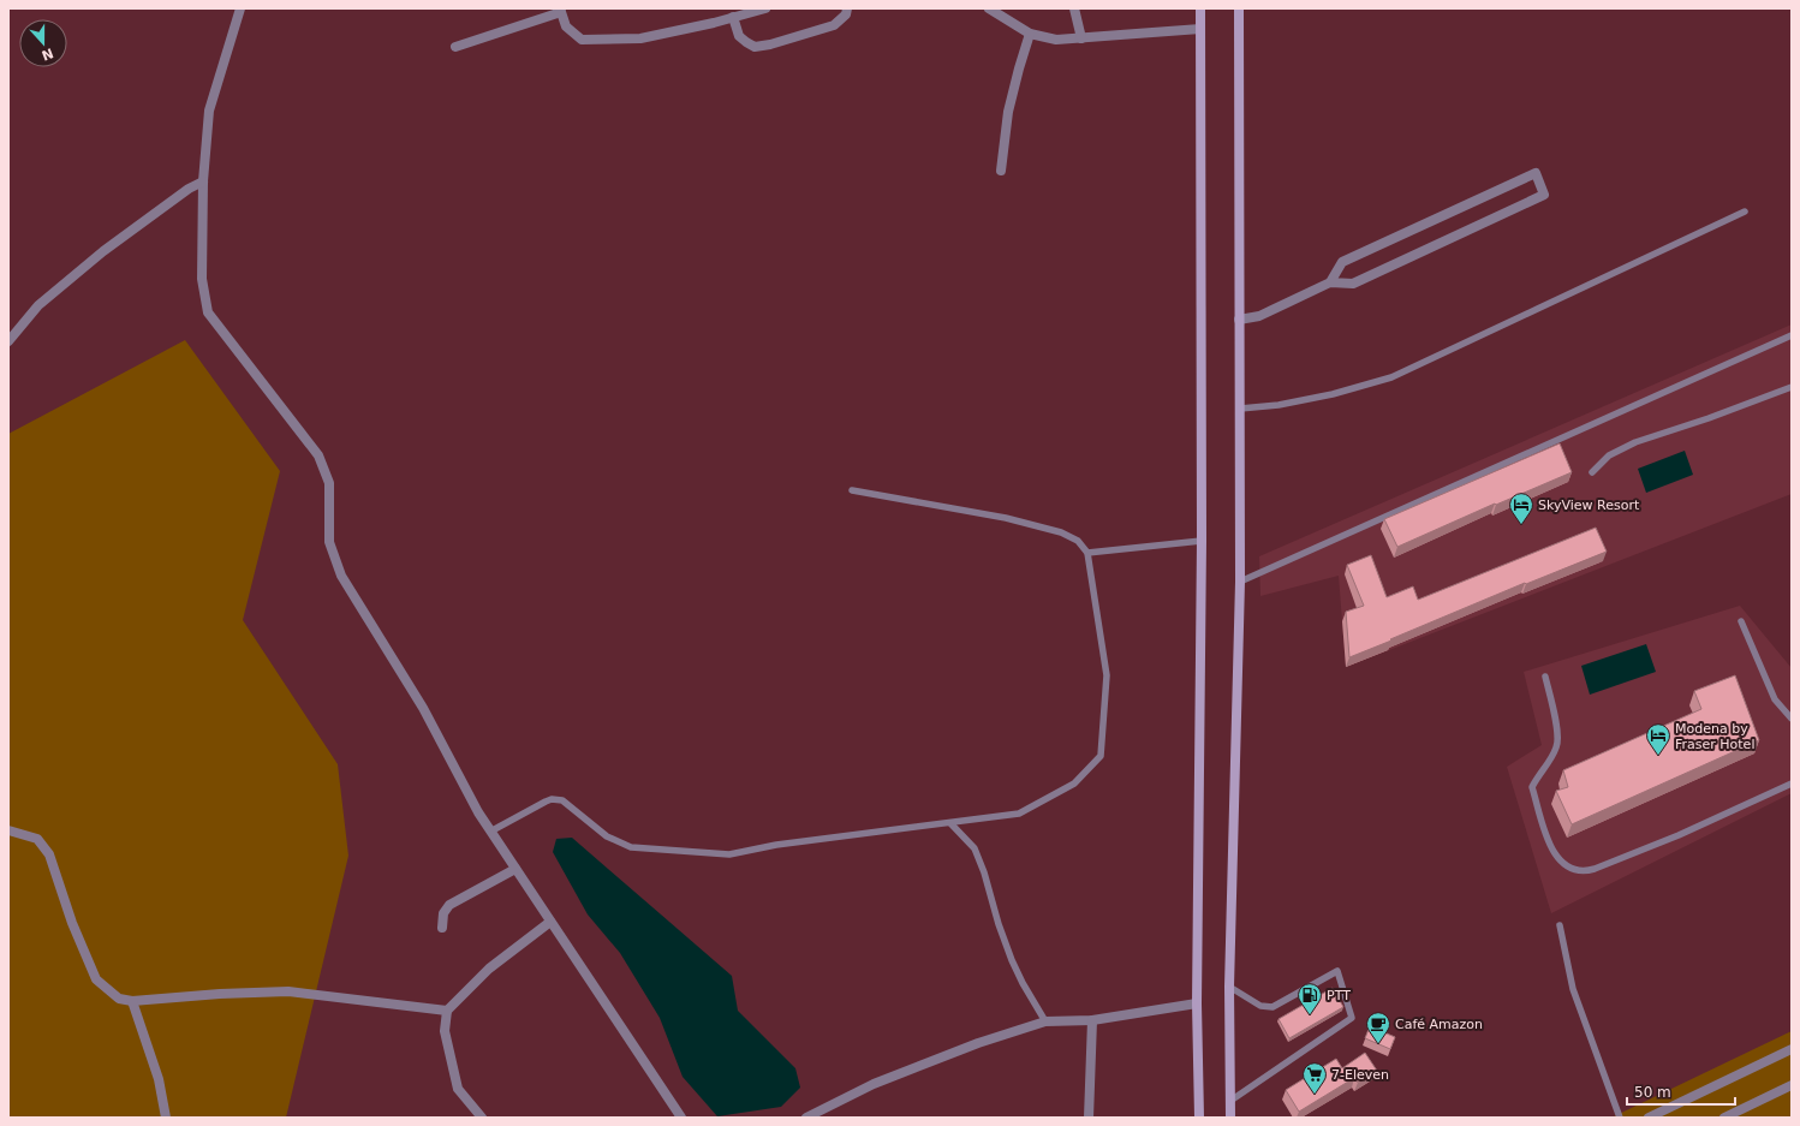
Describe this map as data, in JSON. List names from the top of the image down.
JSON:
{
  "places": {
    "hotel": ["SkyView Resort", "Modena by Fraser Hotel"],
    "fuel station": ["PTT"],
    "cafe": ["Café Amazon"],
    "supermarket": ["7-Eleven"]
  },
  "scale_bar": "50 m",
  "north": "bottom"
}
